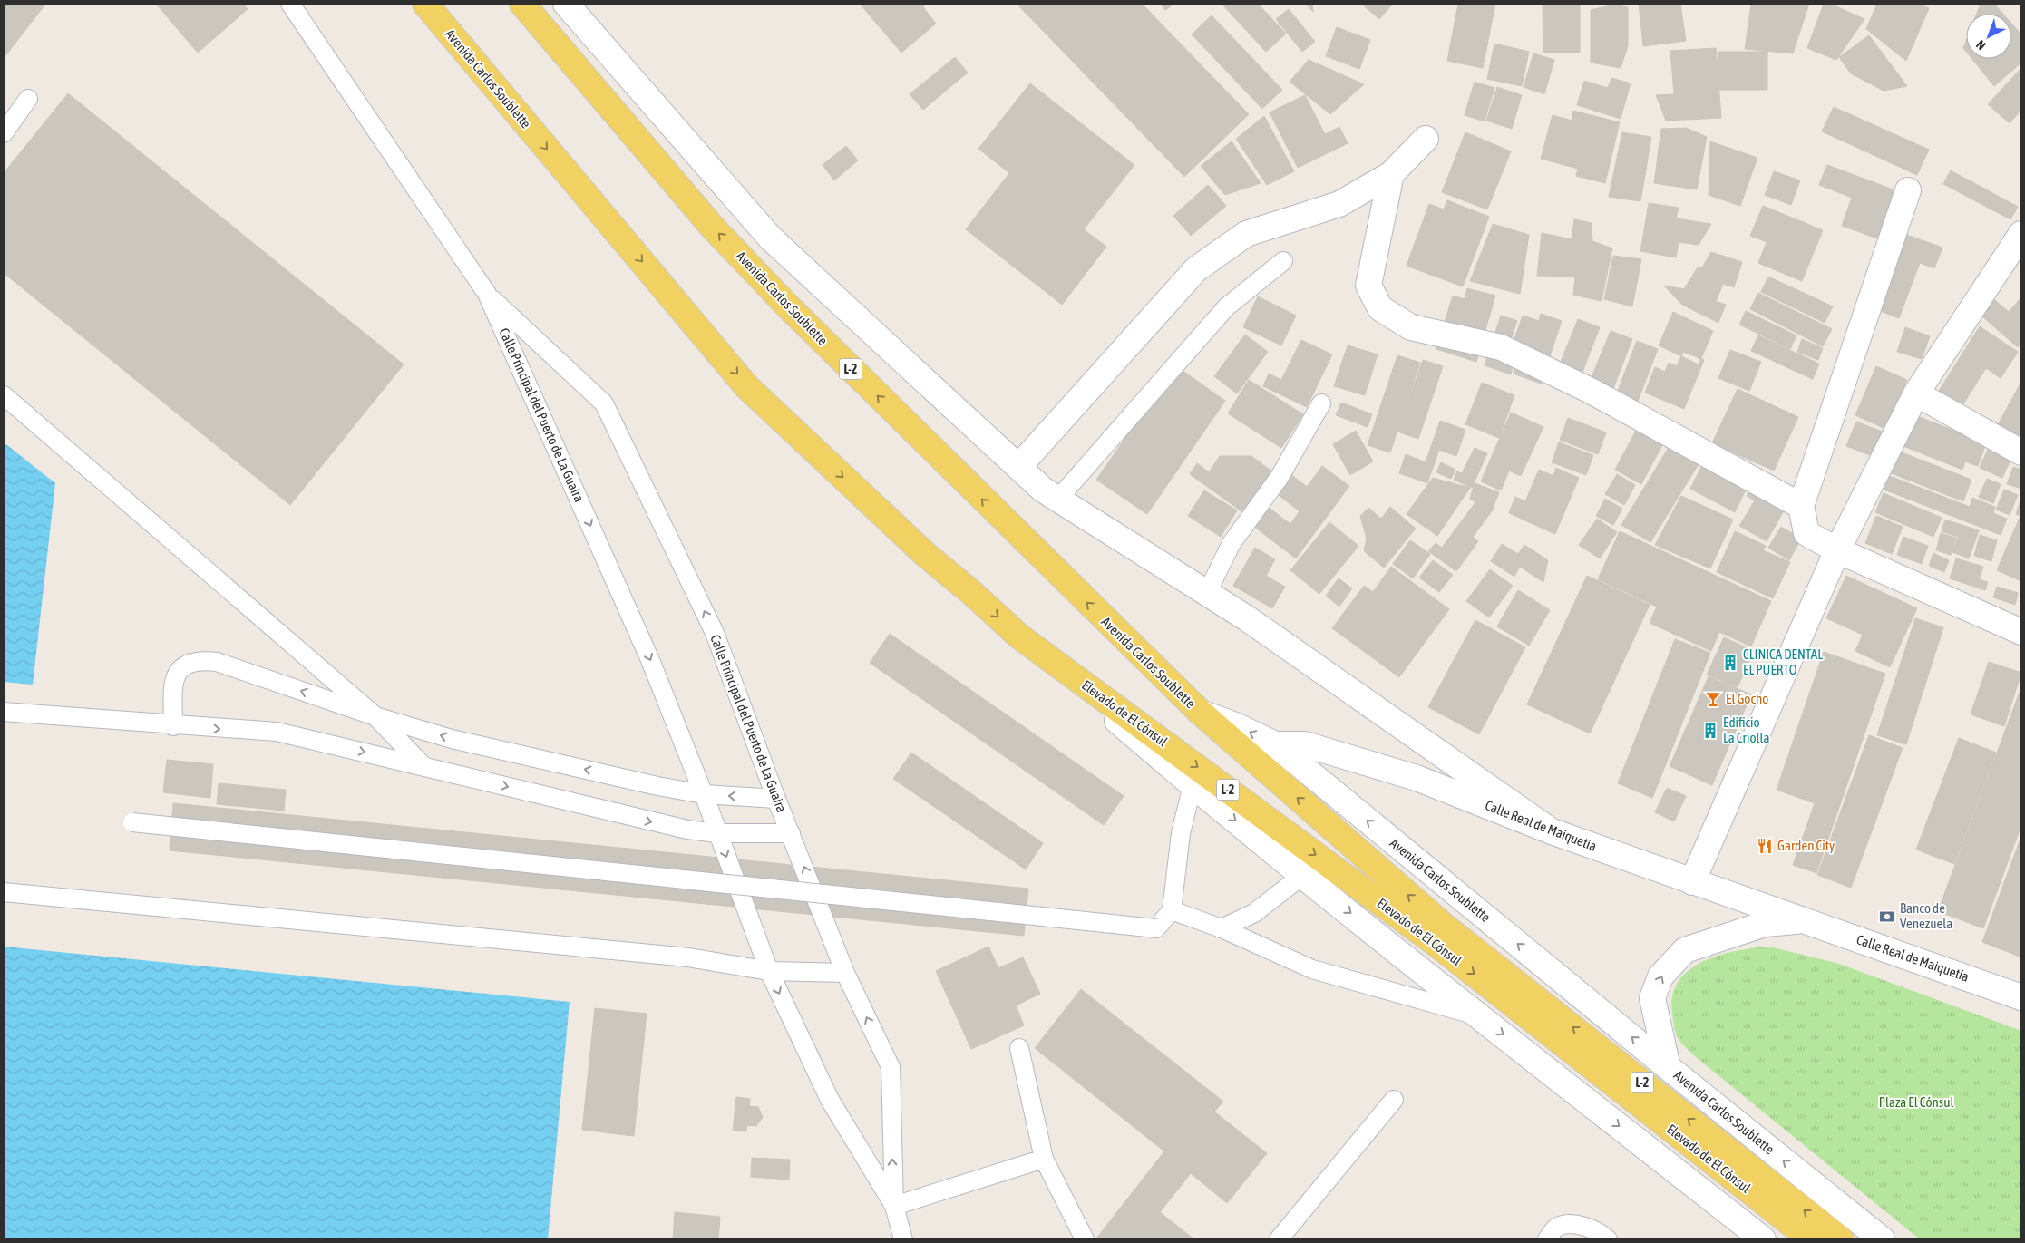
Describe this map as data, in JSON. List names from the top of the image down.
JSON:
{
  "streets": {
    "main road": ["Avenida Carlos Soublette", "L-2", "Elevado de El Cónsul"],
    "street": ["Calle Real de Maiquetía"],
    "lane": ["Calle Principal del Puerto de La Guaira"]
  },
  "crossings": [
    ["Avenida Carlos Soublette", "Elevado de El Cónsul"],
    ["Avenida Carlos Soublette", "Calle Real de Maiquetía"]
  ],
  "parks": ["Plaza El Cónsul"],
  "places": {
    "building": ["CLINICA DENTAL EL PUERTO", "Edificio La Criolla"],
    "bar": ["El Gocho"],
    "restaurant": ["Garden City"],
    "bank": ["Banco de Venezuela"]
  },
  "north": "bottom left"
}
